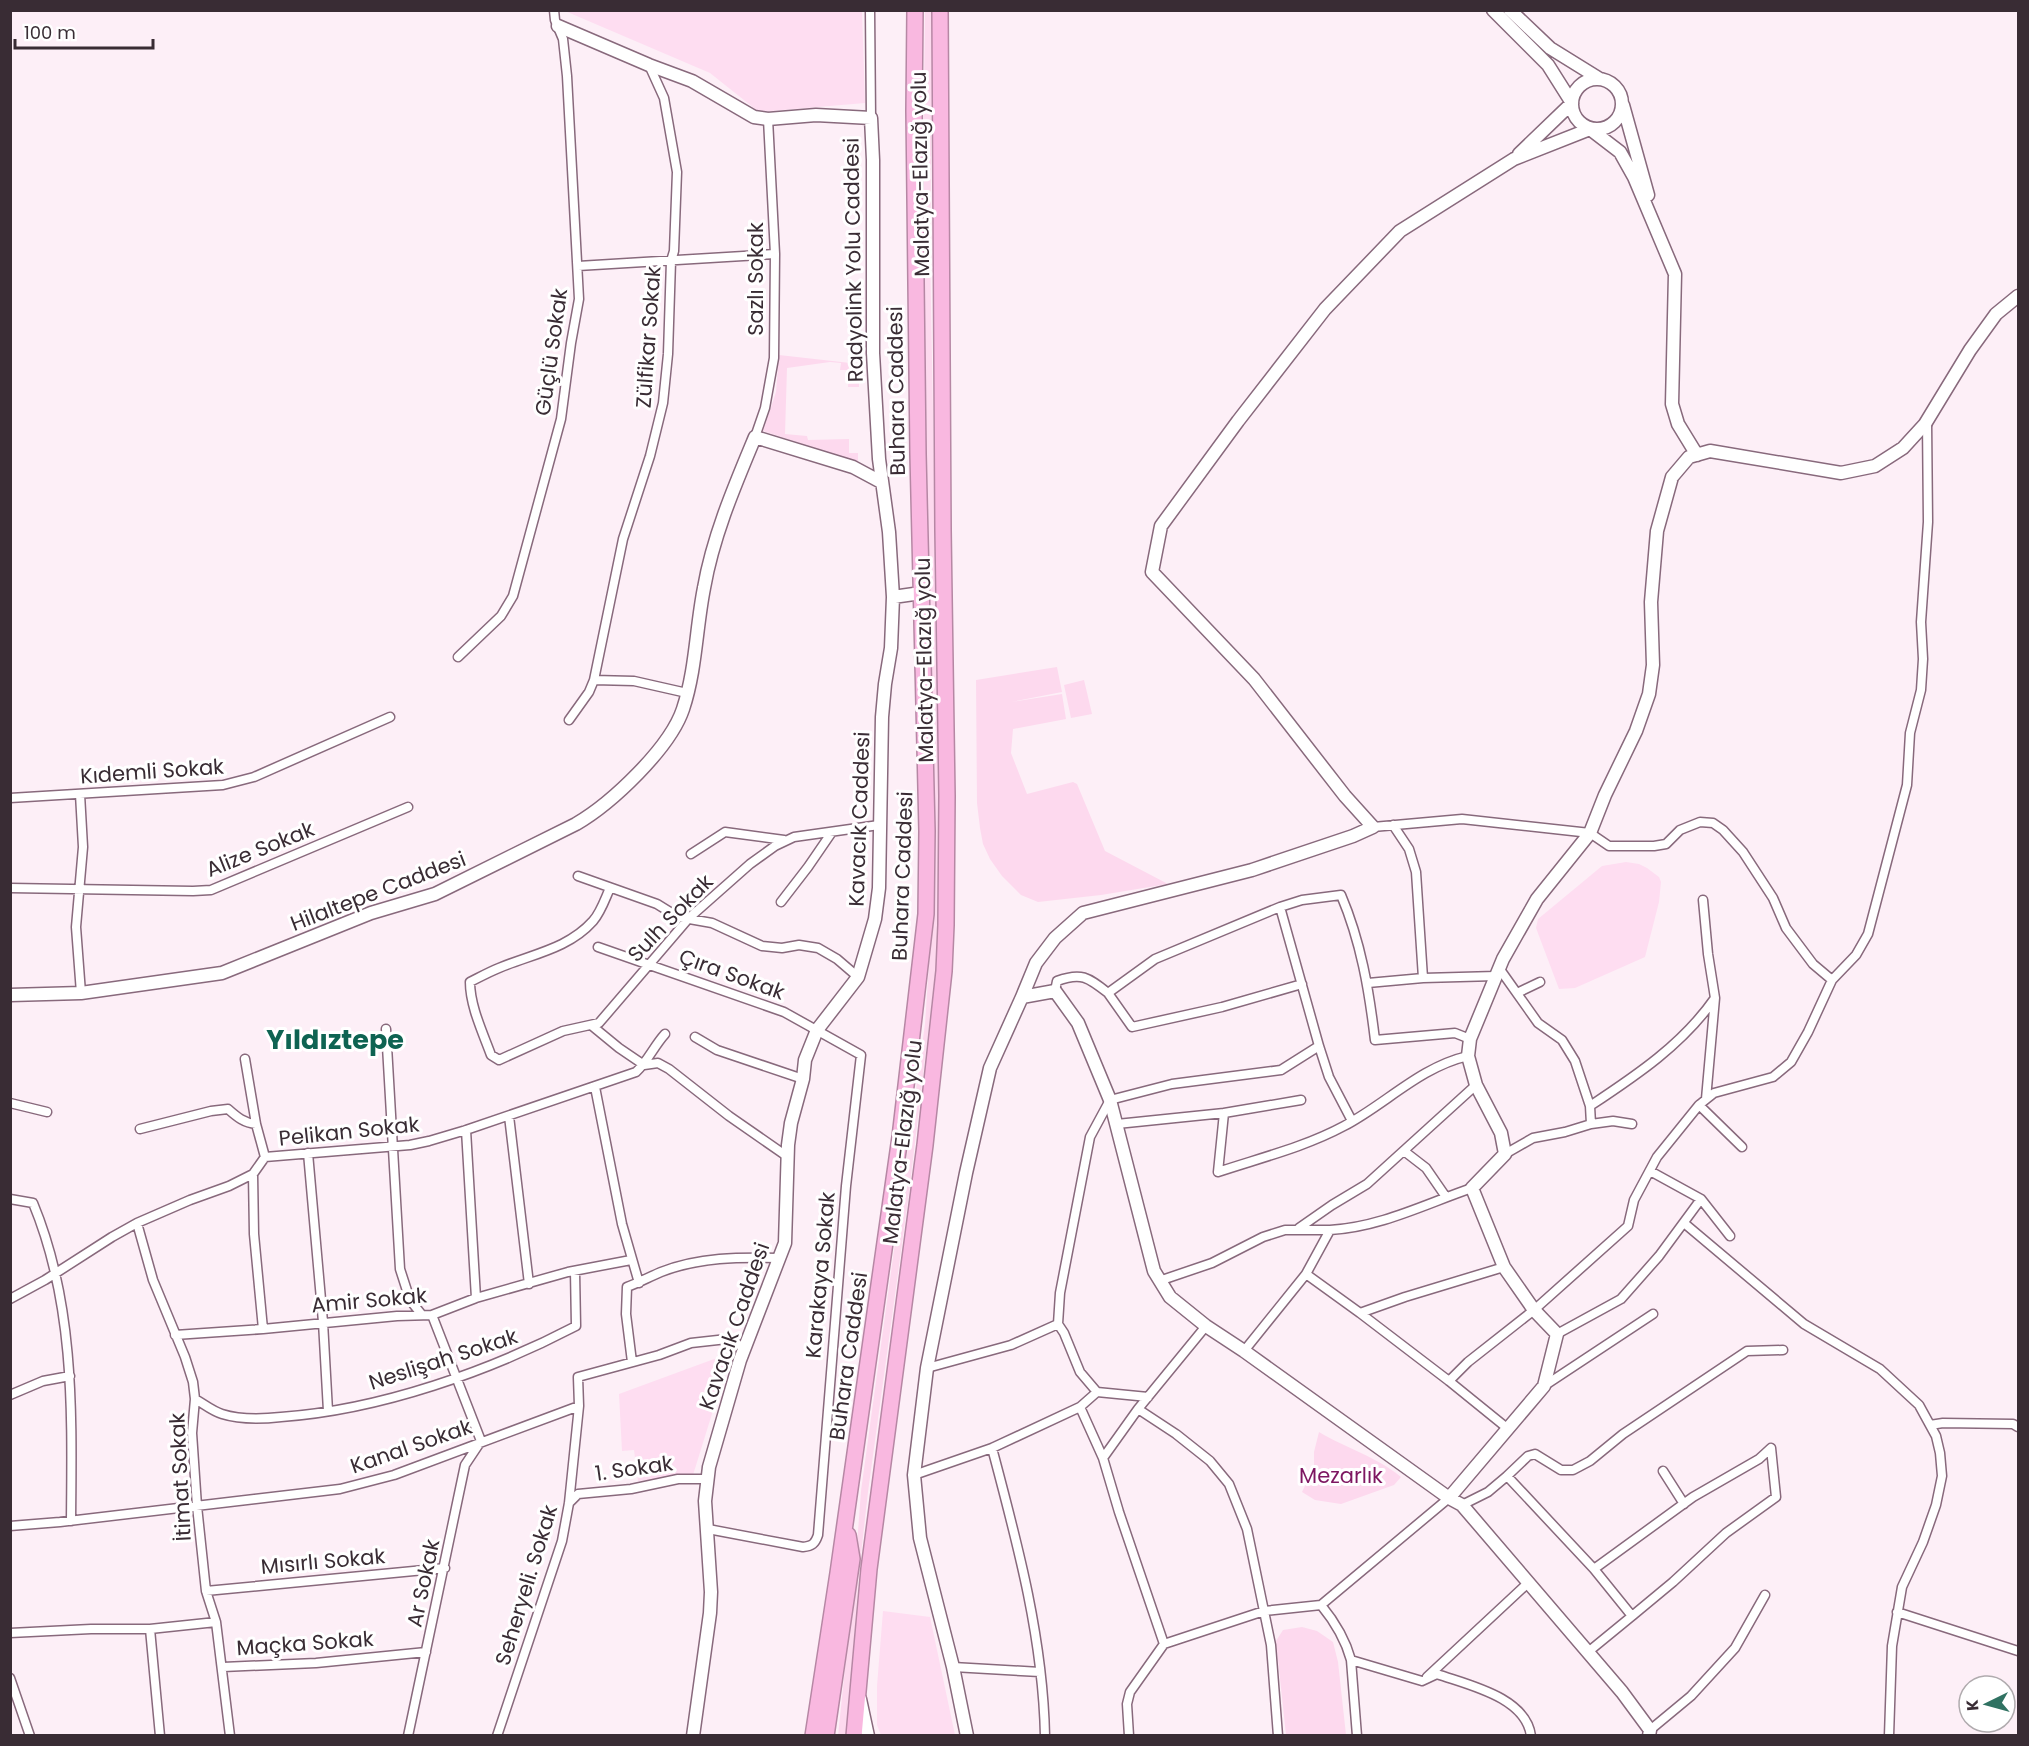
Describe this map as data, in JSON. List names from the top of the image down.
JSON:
{
  "streets": {
    "highway": ["Malatya-Elazığ yolu", "Buhara Caddesi"],
    "street": [
      "Radyolink Yolu Caddesi",
      "Sazlı Sokak",
      "Zülfikar Sokak",
      "Güçlü Sokak",
      "Kıdemli Sokak",
      "Kavacık Caddesi",
      "Alize Sokak",
      "Hilaltepe Caddesi",
      "Sulh Sokak",
      "Çıra Sokak",
      "Pelikan Sokak",
      "Karakaya Sokak",
      "Amir Sokak",
      "Neslişah Sokak",
      "Kanal Sokak",
      "1. Sokak",
      "İtimat Sokak",
      "Mısırlı Sokak",
      "Ar Sokak",
      "Seheryeli. Sokak",
      "Maçka Sokak"
    ]
  },
  "crossings": [
    ["Radyolink Yolu Caddesi", "Sazlı Sokak"],
    ["Radyolink Yolu Caddesi", "Zülfikar Sokak"],
    ["Radyolink Yolu Caddesi", "Güçlü Sokak"],
    ["Radyolink Yolu Caddesi", "Kavacık Caddesi"],
    ["Sazlı Sokak", "Hilaltepe Caddesi"],
    ["Kavacık Caddesi", "Sulh Sokak"],
    ["Kavacık Caddesi", "Çıra Sokak"],
    ["Kavacık Caddesi", "Karakaya Sokak"],
    ["Kavacık Caddesi", "1. Sokak"],
    ["Sulh Sokak", "Çıra Sokak"],
    ["Çıra Sokak", "Karakaya Sokak"],
    ["Pelikan Sokak", "İtimat Sokak"],
    ["Amir Sokak", "Neslişah Sokak"],
    ["Amir Sokak", "İtimat Sokak"],
    ["Neslişah Sokak", "İtimat Sokak"],
    ["Kanal Sokak", "İtimat Sokak"],
    ["Kanal Sokak", "Ar Sokak"],
    ["Kanal Sokak", "Seheryeli. Sokak"],
    ["1. Sokak", "Seheryeli. Sokak"],
    ["İtimat Sokak", "Mısırlı Sokak"],
    ["İtimat Sokak", "Maçka Sokak"],
    ["Mısırlı Sokak", "Ar Sokak"],
    ["Ar Sokak", "Maçka Sokak"]
  ],
  "districts": ["Yıldıztepe"],
  "parks": ["Mezarlık"],
  "scale_bar": "100 m",
  "north": "left"
}
